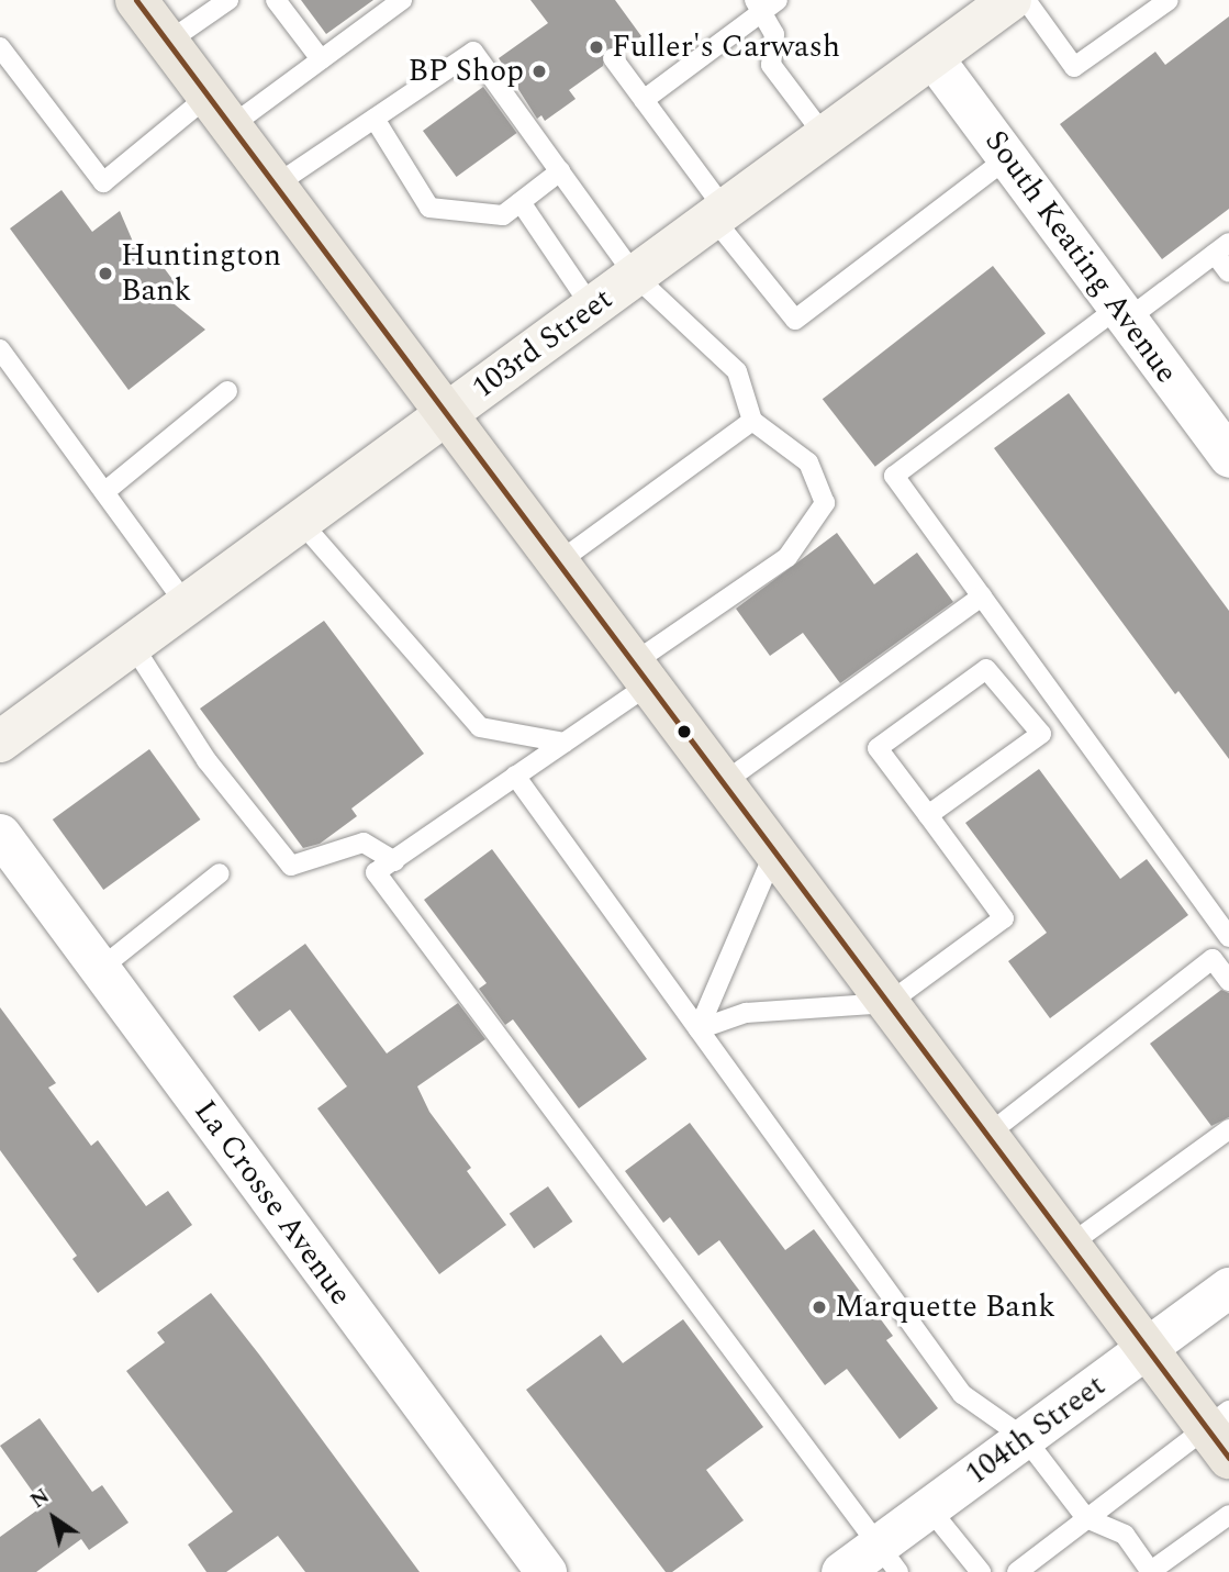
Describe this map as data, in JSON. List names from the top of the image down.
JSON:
{
  "streets": {
    "main road": ["103rd Street"],
    "street": ["South Keating Avenue", "La Crosse Avenue", "104th Street"]
  },
  "crossings": [
    ["South Keating Avenue", "103rd Street"]
  ],
  "places": [
    "Fuller's Carwash",
    "BP Shop",
    "Huntington Bank",
    "Marquette Bank"
  ],
  "north": "top left"
}
